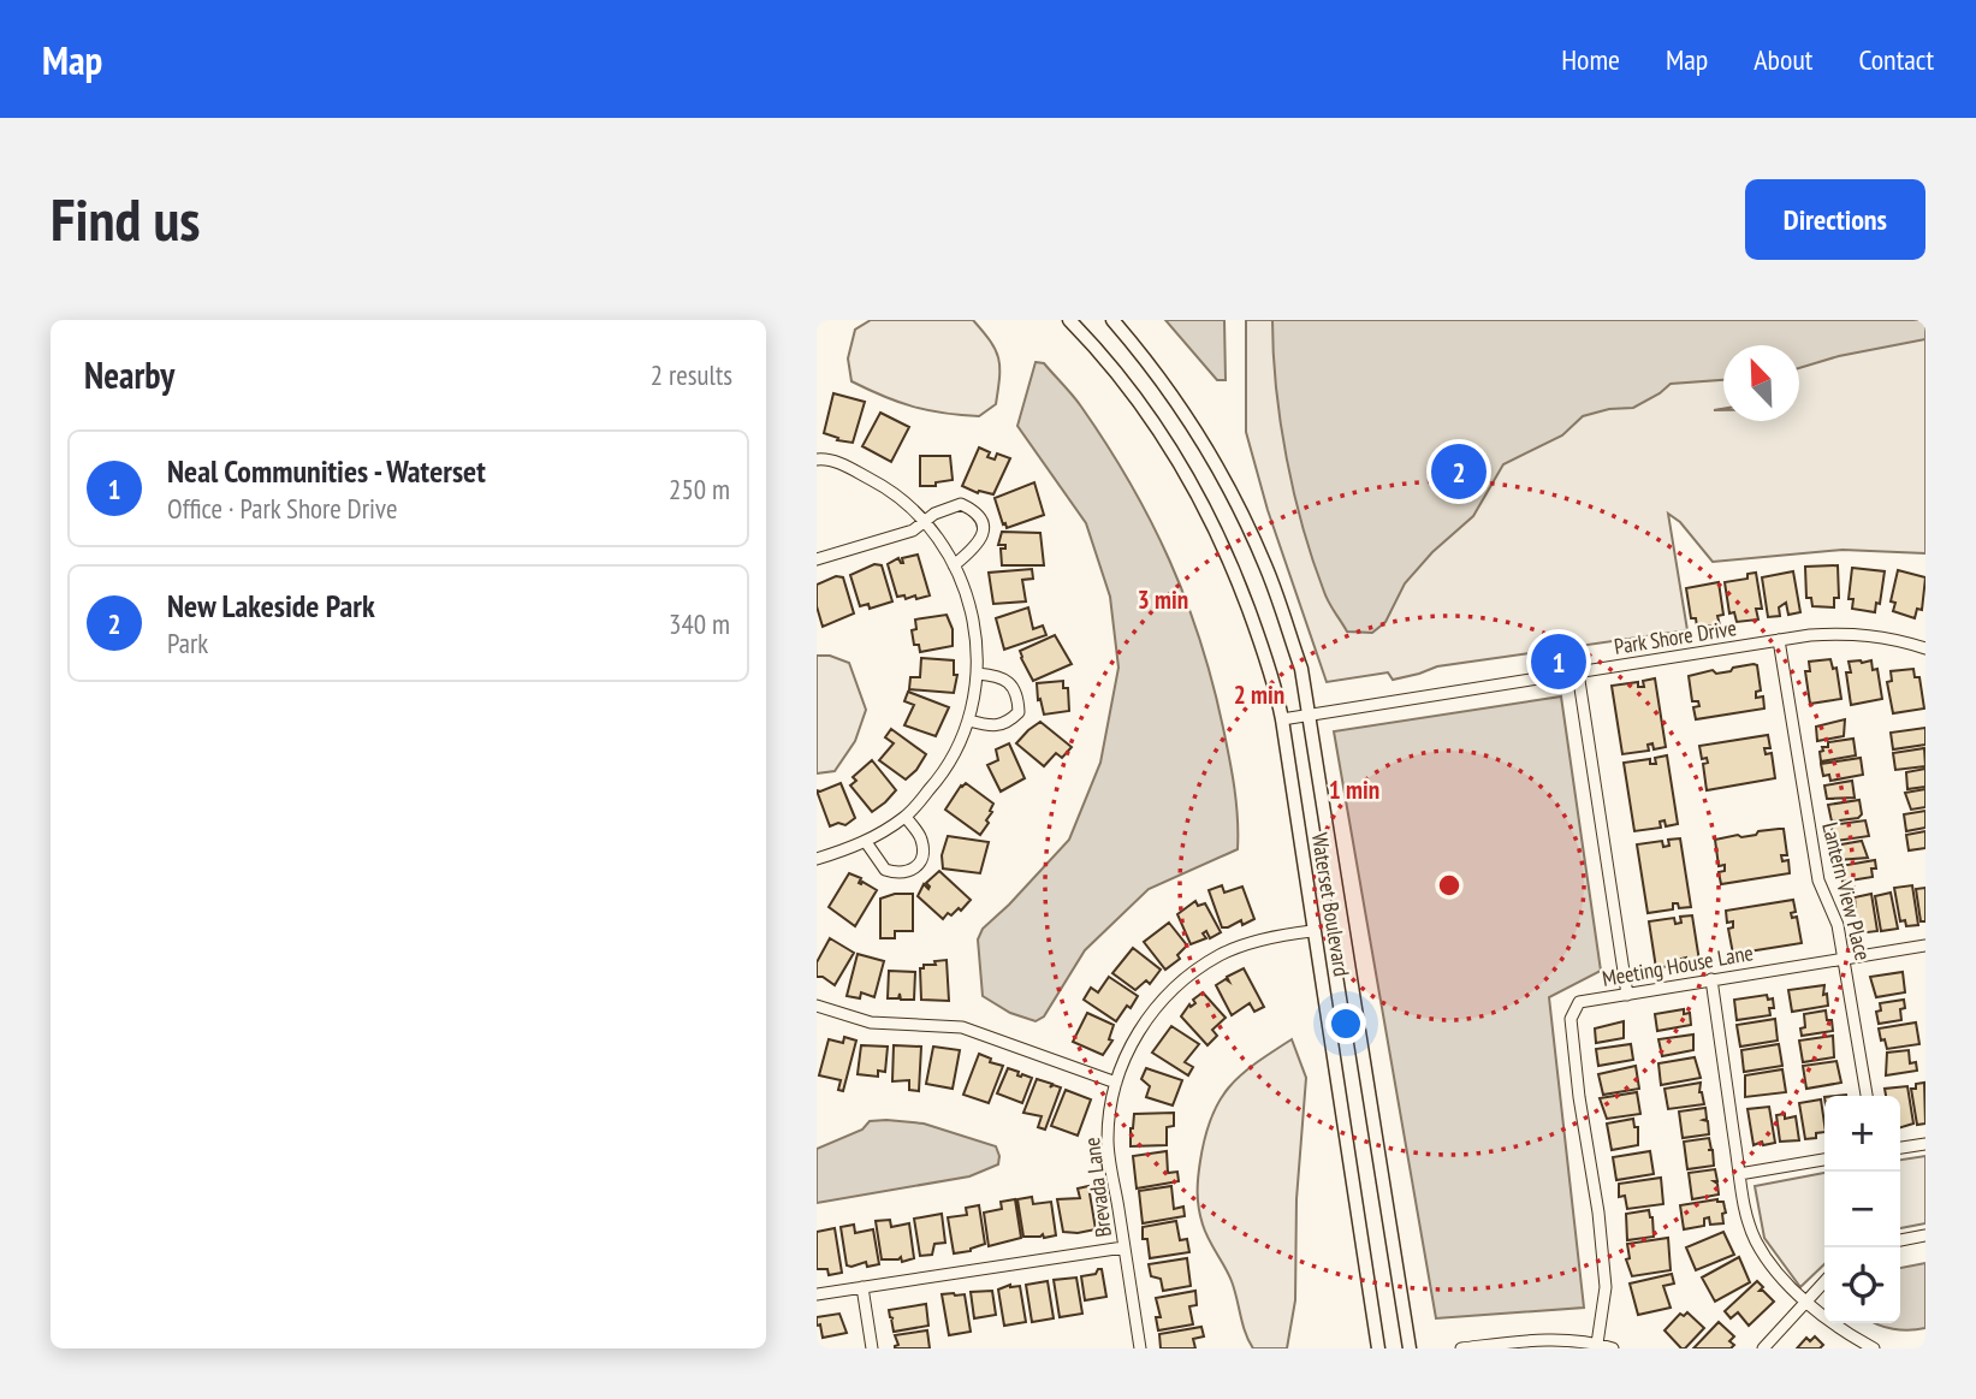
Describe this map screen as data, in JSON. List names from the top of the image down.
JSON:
{
  "streets": {
    "street": [
      "Park Shore Drive",
      "Lantern View Place",
      "Waterset Boulevard",
      "Meeting House Lane",
      "Brevada Lane"
    ]
  },
  "crossings": [
    ["Park Shore Drive", "Lantern View Place"],
    ["Park Shore Drive", "Waterset Boulevard"],
    ["Lantern View Place", "Meeting House Lane"],
    ["Waterset Boulevard", "Brevada Lane"]
  ],
  "north": "top left",
  "page": {
    "header": "Map",
    "nav": [
      "Home",
      "Map",
      "About",
      "Contact"
    ],
    "buttons": "Directions",
    "title": "Find us",
    "heading": ["Nearby", "2 results"],
    "list": [
      {
        "mark": "1",
        "name": "Neal Communities - Waterset",
        "note": "Office · Park Shore Drive",
        "value": "250 m"
      },
      {
        "mark": "2",
        "name": "New Lakeside Park",
        "note": "Park",
        "value": "340 m"
      }
    ],
    "pins": ["2", "1"],
    "map_buttons": ["+", "−"]
  },
  "rings": ["3 min", "2 min", "1 min"]
}
